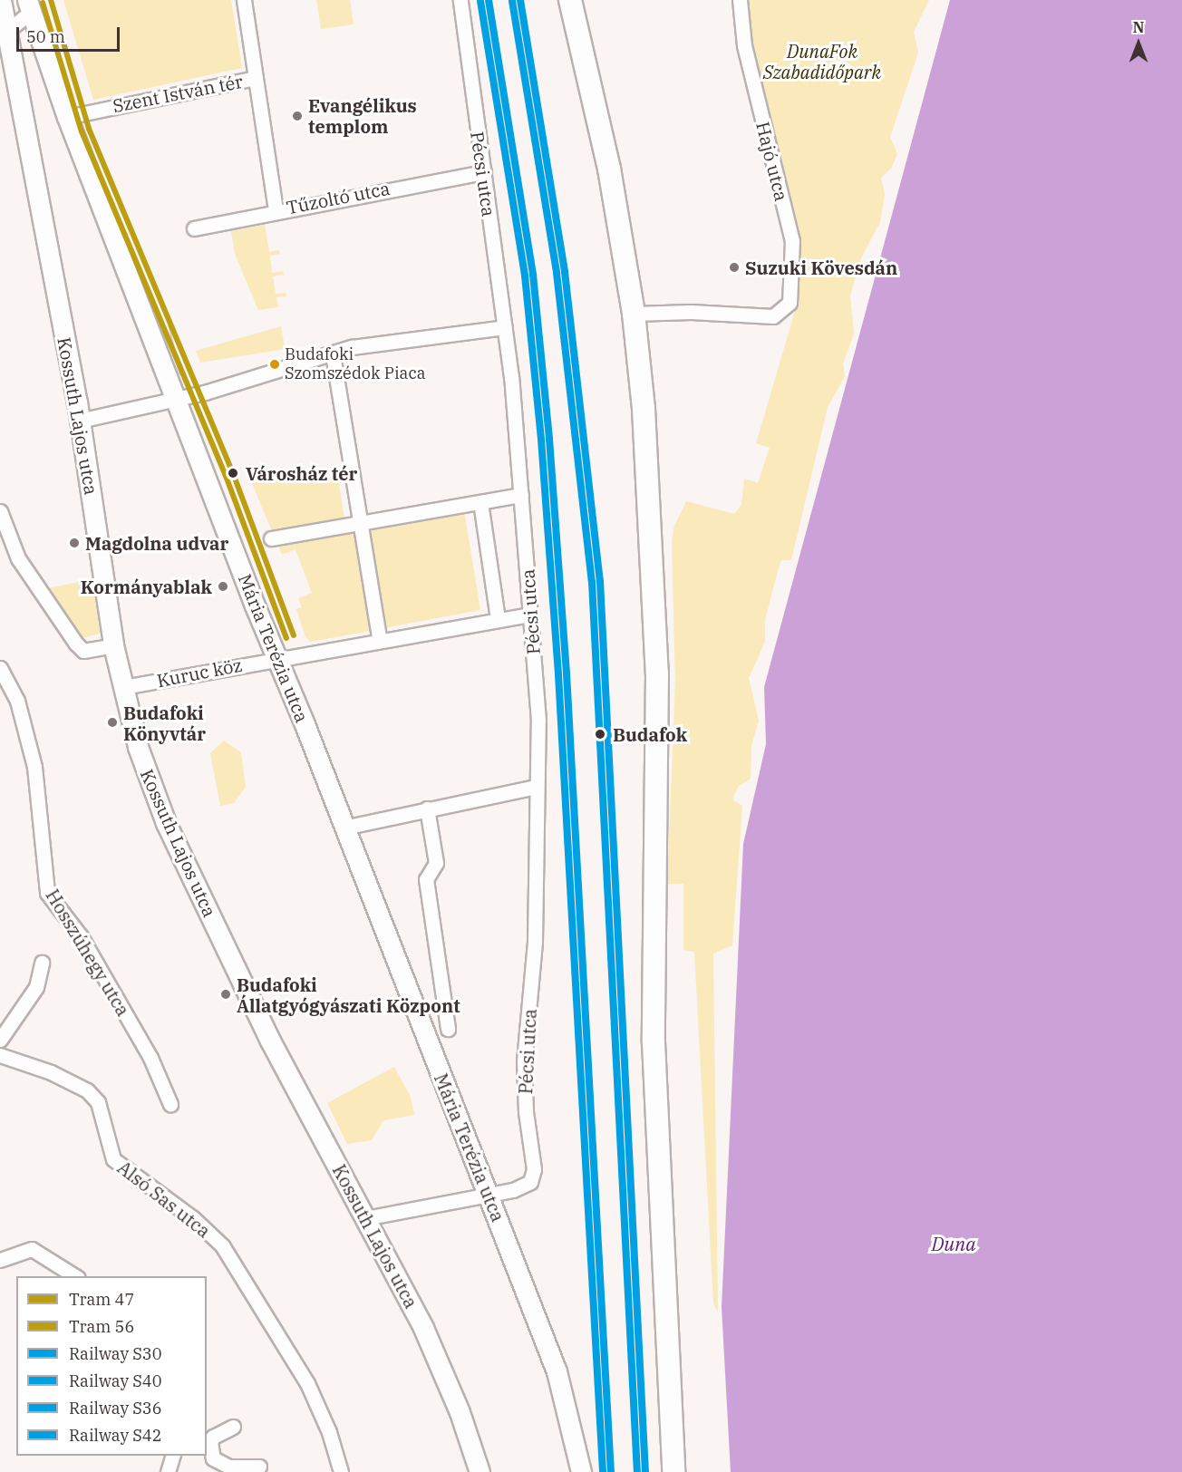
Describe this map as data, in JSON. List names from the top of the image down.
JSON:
{
  "streets": {
    "main road": ["Kossuth Lajos utca", "Mária Terézia utca"],
    "street": [
      "Szent István tér",
      "Hajó utca",
      "Pécsi utca",
      "Tűzoltó utca",
      "Kuruc köz",
      "Hosszúhegy utca",
      "Alsó Sas utca"
    ]
  },
  "crossings": [
    ["Szent István tér", "Mária Terézia utca"],
    ["Pécsi utca", "Tűzoltó utca"],
    ["Pécsi utca", "Kossuth Lajos utca"],
    ["Pécsi utca", "Mária Terézia utca"],
    ["Kossuth Lajos utca", "Kuruc köz"],
    ["Mária Terézia utca", "Kuruc köz"]
  ],
  "water": ["Duna"],
  "parks": ["DunaFok Szabadidőpark"],
  "places": [
    "Evangélikus templom",
    "Suzuki Kövesdán",
    "Budafoki Szomszédok Piaca",
    "Városház tér",
    "Magdolna udvar",
    "Kormányablak",
    "Budafoki Könyvtár",
    "Budafok",
    "Budafoki Állatgyógyászati Központ"
  ],
  "lines": [
    "tram line 47",
    "rail line S30",
    "rail line S40",
    "rail line S36",
    "rail line S42",
    "tram line 56"
  ],
  "legend": [
    "Tram 47",
    "Tram 56",
    "Railway S30",
    "Railway S40",
    "Railway S36",
    "Railway S42"
  ],
  "scale_bar": "50 m",
  "north": "top"
}
